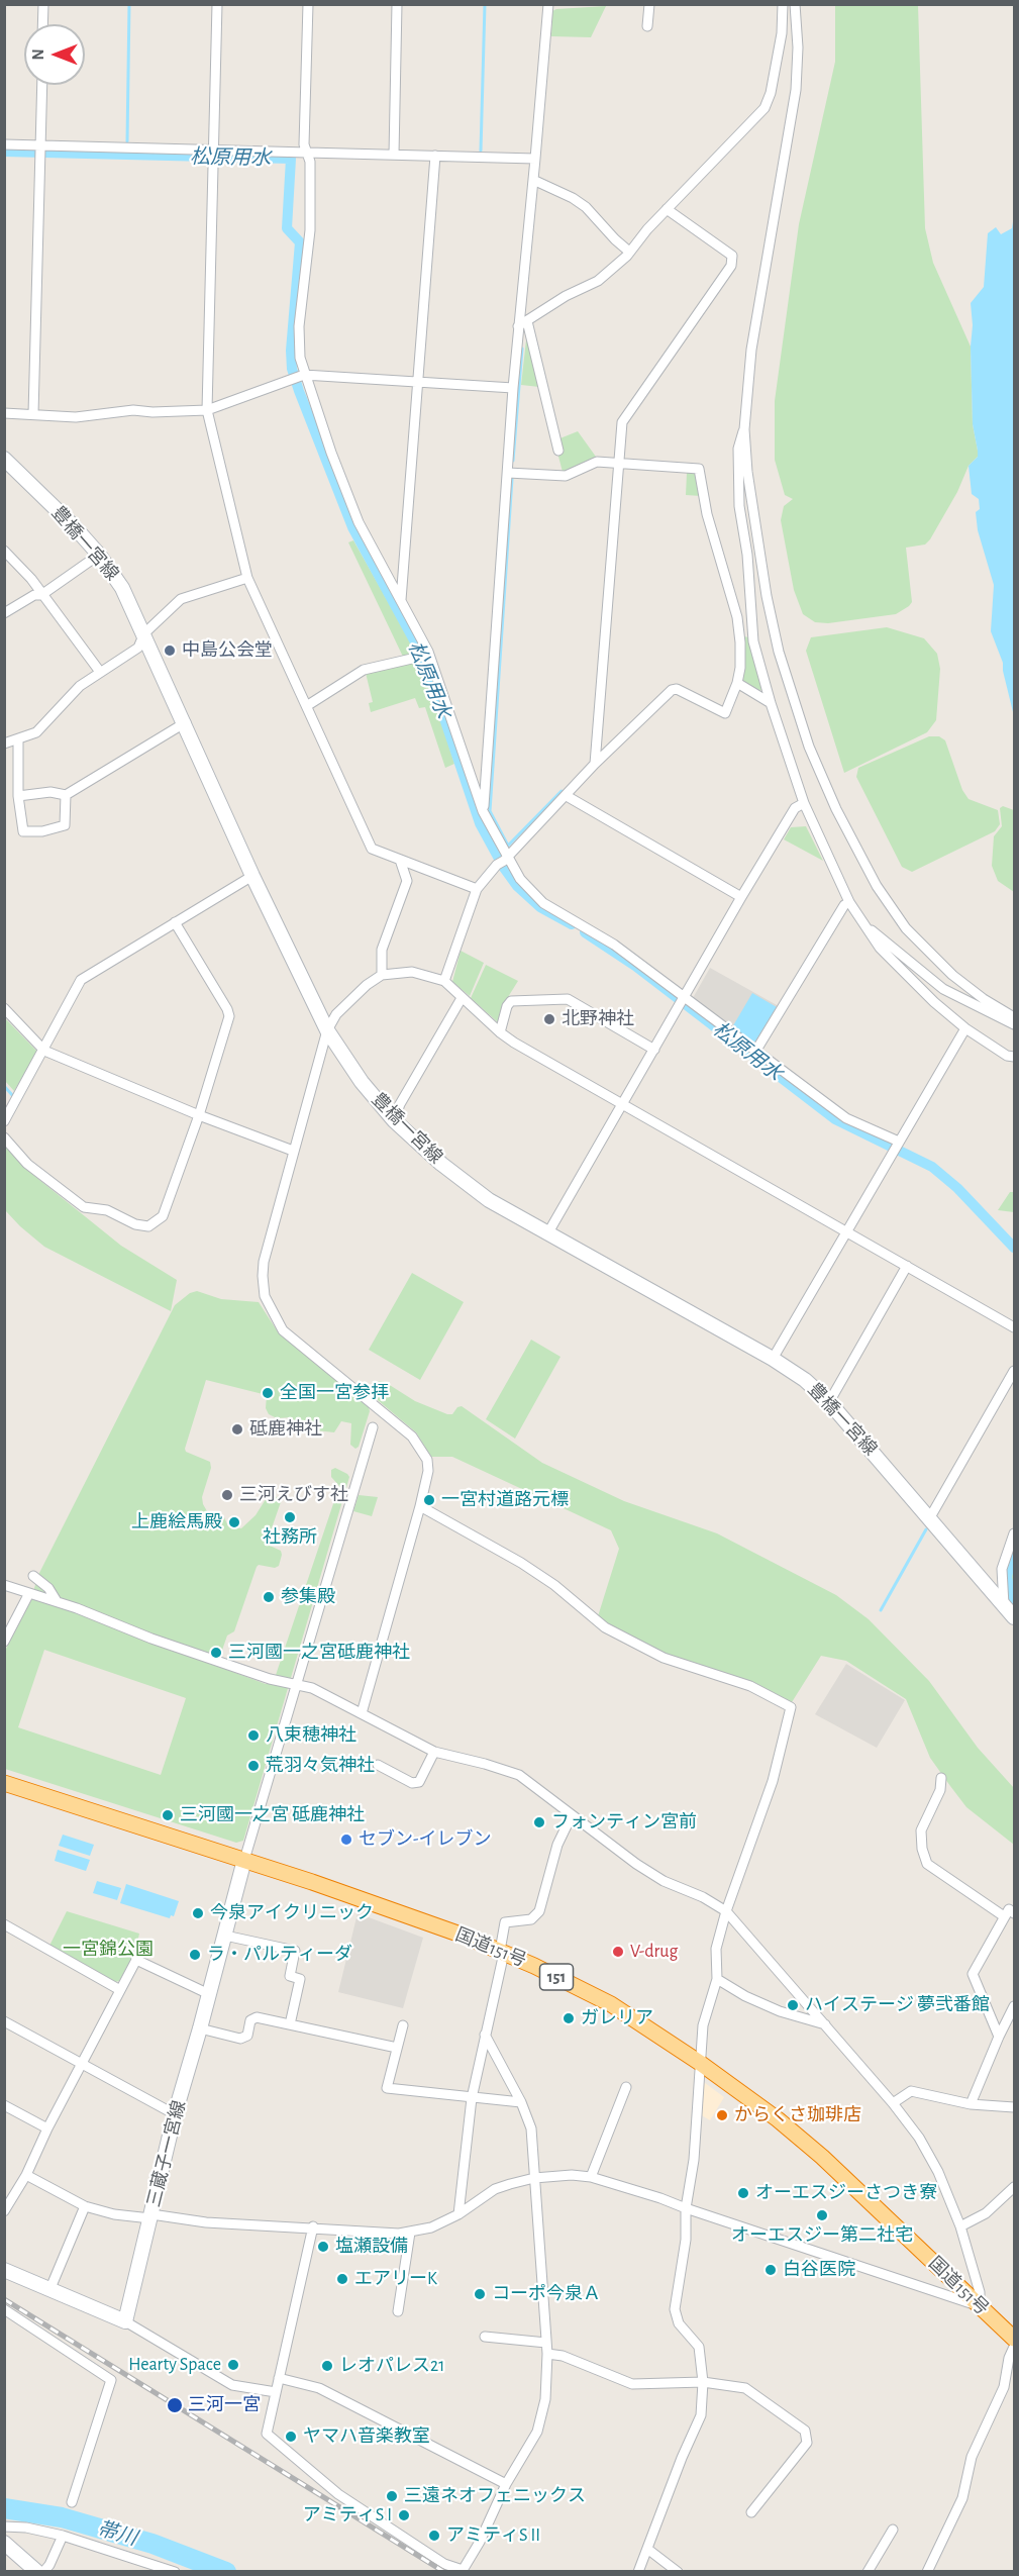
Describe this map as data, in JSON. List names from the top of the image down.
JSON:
{
  "streets": {
    "highway": ["国道151号", "151"],
    "main road": ["豊橋一宮線", "三蔵子一宮線"]
  },
  "crossings": [
    ["国道151号", "三蔵子一宮線"]
  ],
  "water": ["松原用水", "帯川"],
  "parks": ["一宮錦公園"],
  "places": [
    "中島公会堂",
    "北野神社",
    "全国一宮参拝",
    "砥鹿神社",
    "三河えびす社",
    "一宮村道路元標",
    "社務所",
    "上鹿絵馬殿",
    "参集殿",
    "三河國一之宮砥鹿神社",
    "八束穂神社",
    "荒羽々気神社",
    "三河國一之宮 砥鹿神社",
    "フォンティン宮前",
    "セブン-イレブン",
    "今泉アイクリニック",
    "V-drug",
    "ラ・パルティーダ",
    "ハイステージ 夢弐番館",
    "ガレリア",
    "からくさ珈琲店",
    "オーエスジーさつき寮",
    "オーエスジー第二社宅",
    "塩瀬設備",
    "白谷医院",
    "エアリーK",
    "コーポ今泉Ａ",
    "Hearty Space",
    "レオパレス21",
    "三河一宮",
    "ヤマハ音楽教室",
    "三遠ネオフェニックス",
    "アミティS I",
    "アミティS II"
  ],
  "north": "left"
}
